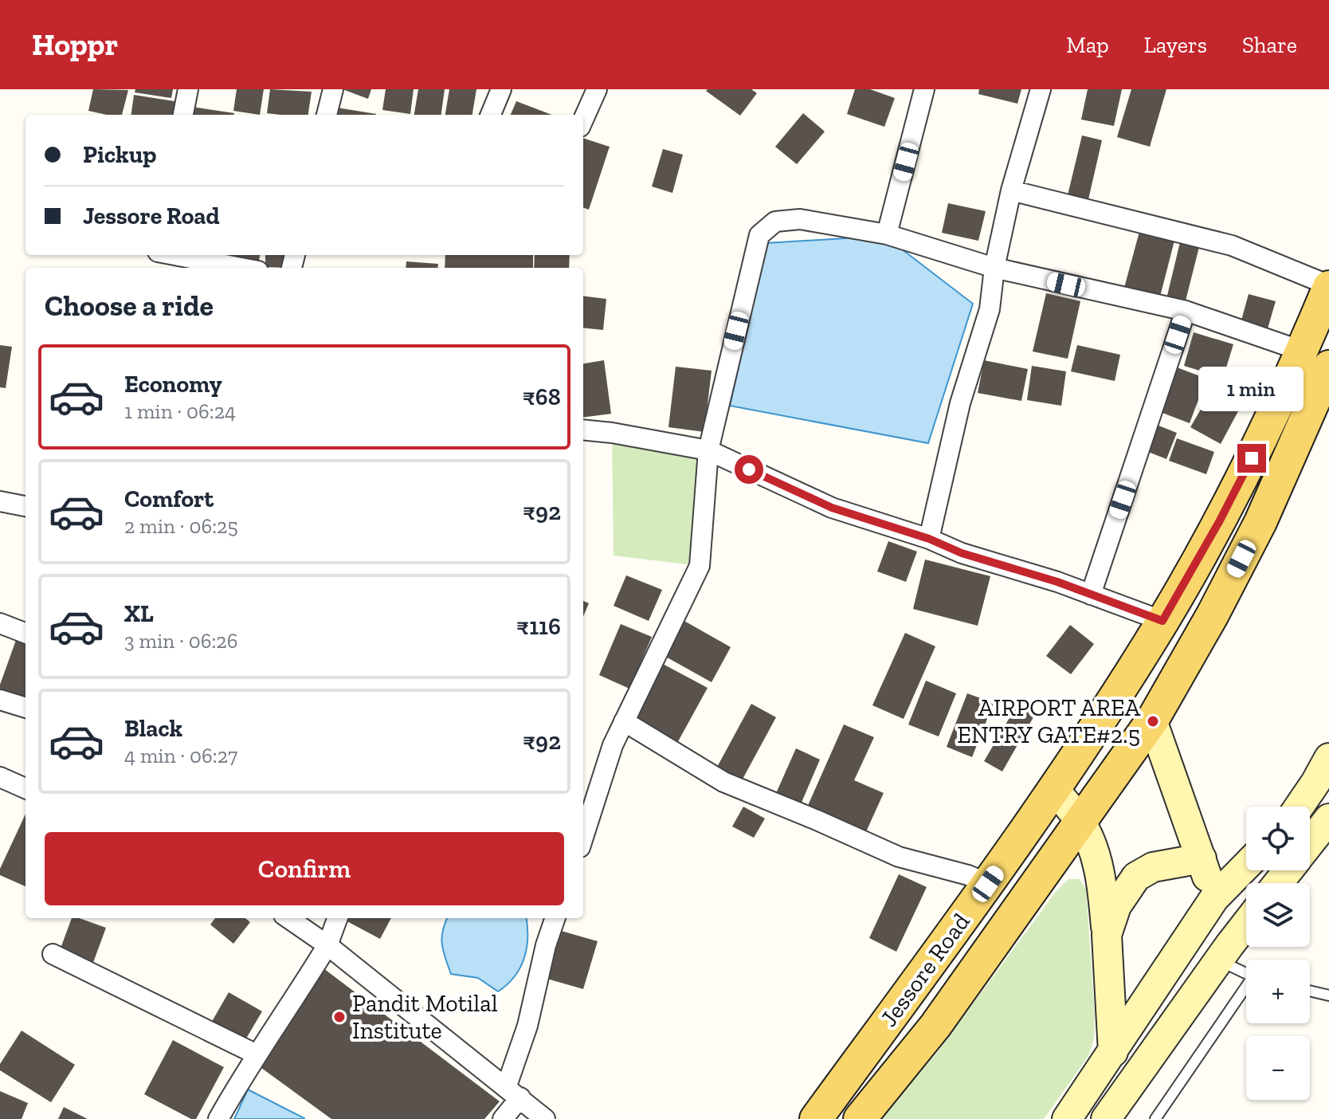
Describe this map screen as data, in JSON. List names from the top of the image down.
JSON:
{
  "streets": {
    "main road": ["Jessore Road"]
  },
  "places": ["AIRPORT AREA ENTRY GATE#2.5", "Pandit Motilal Institute"],
  "page": {
    "header": "Hoppr",
    "nav": ["Map", "Layers", "Share"],
    "banner": ["Pickup", "Jessore Road"],
    "heading": "Choose a ride",
    "list": [
      {
        "name": "Economy",
        "note": "1 min · 06:24",
        "value": "₹68"
      },
      {
        "name": "Comfort",
        "note": "2 min · 06:25",
        "value": "₹92"
      },
      {
        "name": "XL",
        "note": "3 min · 06:26",
        "value": "₹116"
      },
      {
        "name": "Black",
        "note": "4 min · 06:27",
        "value": "₹92"
      }
    ],
    "bubble": "1 min",
    "map_buttons": ["+", "−"],
    "buttons": "Confirm"
  }
}
